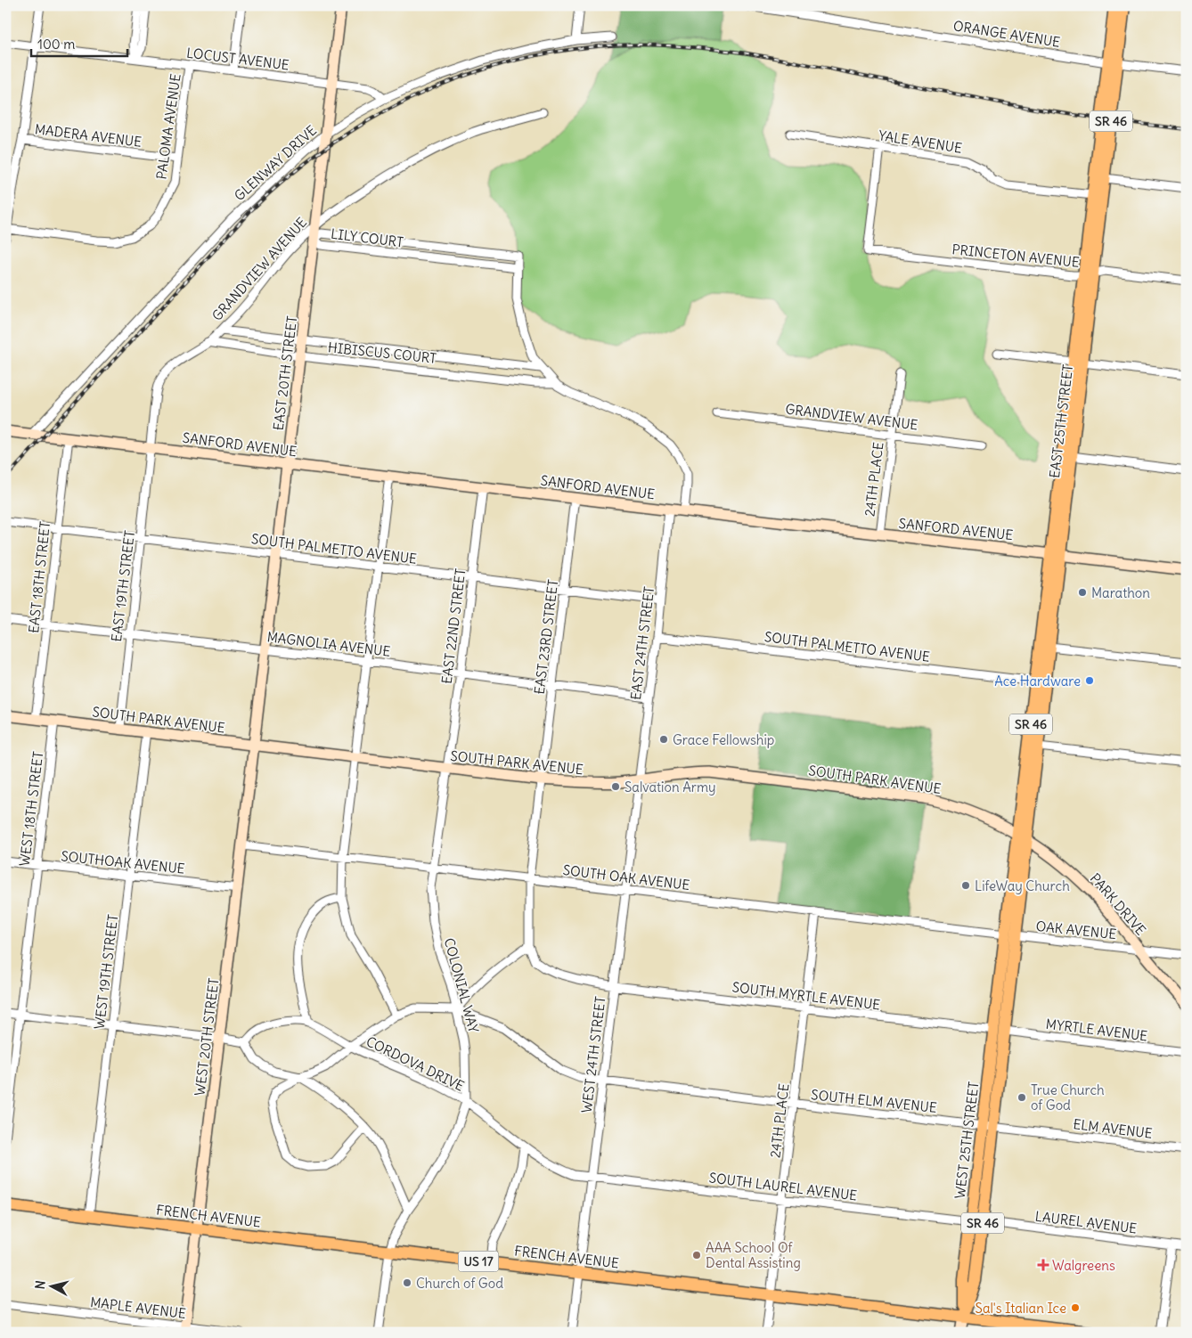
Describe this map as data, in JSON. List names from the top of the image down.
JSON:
{
  "streets": {
    "main road": [
      "SR 46",
      "EAST 25TH STREET",
      "WEST 25TH STREET",
      "FRENCH AVENUE",
      "US 17"
    ],
    "street": [
      "ORANGE AVENUE",
      "LOCUST AVENUE",
      "PALOMA AVENUE",
      "MADERA AVENUE",
      "YALE AVENUE",
      "GLENWAY DRIVE",
      "LILY COURT",
      "PRINCETON AVENUE",
      "GRANDVIEW AVENUE",
      "HIBISCUS COURT",
      "EAST 20TH STREET",
      "SANFORD AVENUE",
      "24TH PLACE",
      "SOUTH PALMETTO AVENUE",
      "EAST 18TH STREET",
      "EAST 19TH STREET",
      "EAST 22ND STREET",
      "EAST 23RD STREET",
      "EAST 24TH STREET",
      "MAGNOLIA AVENUE",
      "SOUTH PARK AVENUE",
      "WEST 18TH STREET",
      "SOUTHOAK AVENUE",
      "SOUTH OAK AVENUE",
      "PARK DRIVE",
      "OAK AVENUE",
      "WEST 19TH STREET",
      "COLONIAL WAY",
      "SOUTH MYRTLE AVENUE",
      "MYRTLE AVENUE",
      "WEST 20TH STREET",
      "WEST 24TH STREET",
      "CORDOVA DRIVE",
      "SOUTH ELM AVENUE",
      "ELM AVENUE",
      "SOUTH LAUREL AVENUE",
      "LAUREL AVENUE",
      "MAPLE AVENUE"
    ]
  },
  "crossings": [
    ["ORANGE AVENUE", "EAST 25TH STREET"],
    ["LOCUST AVENUE", "PALOMA AVENUE"],
    ["LOCUST AVENUE", "GLENWAY DRIVE"],
    ["LOCUST AVENUE", "EAST 20TH STREET"],
    ["PALOMA AVENUE", "MADERA AVENUE"],
    ["YALE AVENUE", "PRINCETON AVENUE"],
    ["YALE AVENUE", "EAST 25TH STREET"],
    ["GLENWAY DRIVE", "EAST 20TH STREET"],
    ["GLENWAY DRIVE", "SANFORD AVENUE"],
    ["LILY COURT", "EAST 20TH STREET"],
    ["PRINCETON AVENUE", "EAST 25TH STREET"],
    ["GRANDVIEW AVENUE", "HIBISCUS COURT"],
    ["GRANDVIEW AVENUE", "EAST 20TH STREET"],
    ["GRANDVIEW AVENUE", "SANFORD AVENUE"],
    ["GRANDVIEW AVENUE", "24TH PLACE"],
    ["GRANDVIEW AVENUE", "EAST 19TH STREET"],
    ["HIBISCUS COURT", "EAST 20TH STREET"],
    ["EAST 20TH STREET", "SANFORD AVENUE"],
    ["EAST 20TH STREET", "SOUTH PALMETTO AVENUE"],
    ["EAST 20TH STREET", "MAGNOLIA AVENUE"],
    ["EAST 20TH STREET", "SOUTH PARK AVENUE"],
    ["EAST 20TH STREET", "WEST 20TH STREET"],
    ["EAST 25TH STREET", "SANFORD AVENUE"],
    ["EAST 25TH STREET", "SOUTH PALMETTO AVENUE"],
    ["EAST 25TH STREET", "SOUTH PARK AVENUE"],
    ["EAST 25TH STREET", "PARK DRIVE"],
    ["EAST 25TH STREET", "WEST 25TH STREET"],
    ["SANFORD AVENUE", "24TH PLACE"],
    ["SANFORD AVENUE", "EAST 18TH STREET"],
    ["SANFORD AVENUE", "EAST 19TH STREET"],
    ["SANFORD AVENUE", "EAST 22ND STREET"],
    ["SANFORD AVENUE", "EAST 23RD STREET"],
    ["SANFORD AVENUE", "EAST 24TH STREET"],
    ["24TH PLACE", "SOUTH OAK AVENUE"],
    ["24TH PLACE", "SOUTH MYRTLE AVENUE"],
    ["24TH PLACE", "SOUTH ELM AVENUE"],
    ["24TH PLACE", "SOUTH LAUREL AVENUE"],
    ["24TH PLACE", "FRENCH AVENUE"],
    ["SOUTH PALMETTO AVENUE", "EAST 18TH STREET"],
    ["SOUTH PALMETTO AVENUE", "EAST 19TH STREET"],
    ["SOUTH PALMETTO AVENUE", "EAST 22ND STREET"],
    ["SOUTH PALMETTO AVENUE", "EAST 23RD STREET"],
    ["SOUTH PALMETTO AVENUE", "EAST 24TH STREET"],
    ["EAST 18TH STREET", "MAGNOLIA AVENUE"],
    ["EAST 18TH STREET", "SOUTH PARK AVENUE"],
    ["EAST 19TH STREET", "MAGNOLIA AVENUE"],
    ["EAST 19TH STREET", "SOUTH PARK AVENUE"],
    ["EAST 22ND STREET", "MAGNOLIA AVENUE"],
    ["EAST 22ND STREET", "SOUTH PARK AVENUE"],
    ["EAST 22ND STREET", "SOUTH OAK AVENUE"],
    ["EAST 22ND STREET", "COLONIAL WAY"],
    ["EAST 23RD STREET", "MAGNOLIA AVENUE"],
    ["EAST 23RD STREET", "SOUTH PARK AVENUE"],
    ["EAST 23RD STREET", "SOUTH OAK AVENUE"],
    ["EAST 23RD STREET", "SOUTH MYRTLE AVENUE"],
    ["EAST 24TH STREET", "MAGNOLIA AVENUE"],
    ["EAST 24TH STREET", "SOUTH PARK AVENUE"],
    ["EAST 24TH STREET", "WEST 24TH STREET"],
    ["SOUTH PARK AVENUE", "WEST 18TH STREET"],
    ["SOUTH PARK AVENUE", "PARK DRIVE"],
    ["SOUTH PARK AVENUE", "WEST 19TH STREET"],
    ["SOUTH PARK AVENUE", "WEST 20TH STREET"],
    ["SOUTH PARK AVENUE", "WEST 24TH STREET"],
    ["SOUTH PARK AVENUE", "WEST 25TH STREET"],
    ["WEST 18TH STREET", "SOUTHOAK AVENUE"],
    ["SOUTHOAK AVENUE", "WEST 19TH STREET"],
    ["SOUTHOAK AVENUE", "WEST 20TH STREET"],
    ["SOUTH OAK AVENUE", "OAK AVENUE"],
    ["SOUTH OAK AVENUE", "COLONIAL WAY"],
    ["SOUTH OAK AVENUE", "WEST 20TH STREET"],
    ["SOUTH OAK AVENUE", "WEST 24TH STREET"],
    ["SOUTH OAK AVENUE", "WEST 25TH STREET"],
    ["PARK DRIVE", "OAK AVENUE"],
    ["PARK DRIVE", "WEST 25TH STREET"],
    ["OAK AVENUE", "WEST 25TH STREET"],
    ["WEST 19TH STREET", "FRENCH AVENUE"],
    ["COLONIAL WAY", "CORDOVA DRIVE"],
    ["COLONIAL WAY", "SOUTH ELM AVENUE"],
    ["COLONIAL WAY", "FRENCH AVENUE"],
    ["SOUTH MYRTLE AVENUE", "MYRTLE AVENUE"],
    ["SOUTH MYRTLE AVENUE", "WEST 24TH STREET"],
    ["SOUTH MYRTLE AVENUE", "WEST 25TH STREET"],
    ["MYRTLE AVENUE", "WEST 25TH STREET"],
    ["WEST 20TH STREET", "FRENCH AVENUE"],
    ["WEST 20TH STREET", "MAPLE AVENUE"],
    ["WEST 24TH STREET", "CORDOVA DRIVE"],
    ["WEST 24TH STREET", "SOUTH ELM AVENUE"],
    ["WEST 24TH STREET", "SOUTH LAUREL AVENUE"],
    ["WEST 24TH STREET", "FRENCH AVENUE"],
    ["CORDOVA DRIVE", "SOUTH LAUREL AVENUE"],
    ["SOUTH ELM AVENUE", "ELM AVENUE"],
    ["SOUTH ELM AVENUE", "WEST 25TH STREET"],
    ["ELM AVENUE", "WEST 25TH STREET"],
    ["WEST 25TH STREET", "SOUTH LAUREL AVENUE"],
    ["WEST 25TH STREET", "FRENCH AVENUE"],
    ["WEST 25TH STREET", "LAUREL AVENUE"],
    ["SOUTH LAUREL AVENUE", "LAUREL AVENUE"]
  ],
  "places": {
    "other": [
      "Marathon",
      "Ace Hardware",
      "Grace Fellowship",
      "Salvation Army",
      "LifeWay Church",
      "True Church of God",
      "AAA School Of Dental Assisting",
      "Church of God",
      "Sal's Italian Ice"
    ],
    "health": ["Walgreens"]
  },
  "scale_bar": "100 m",
  "north": "left"
}
